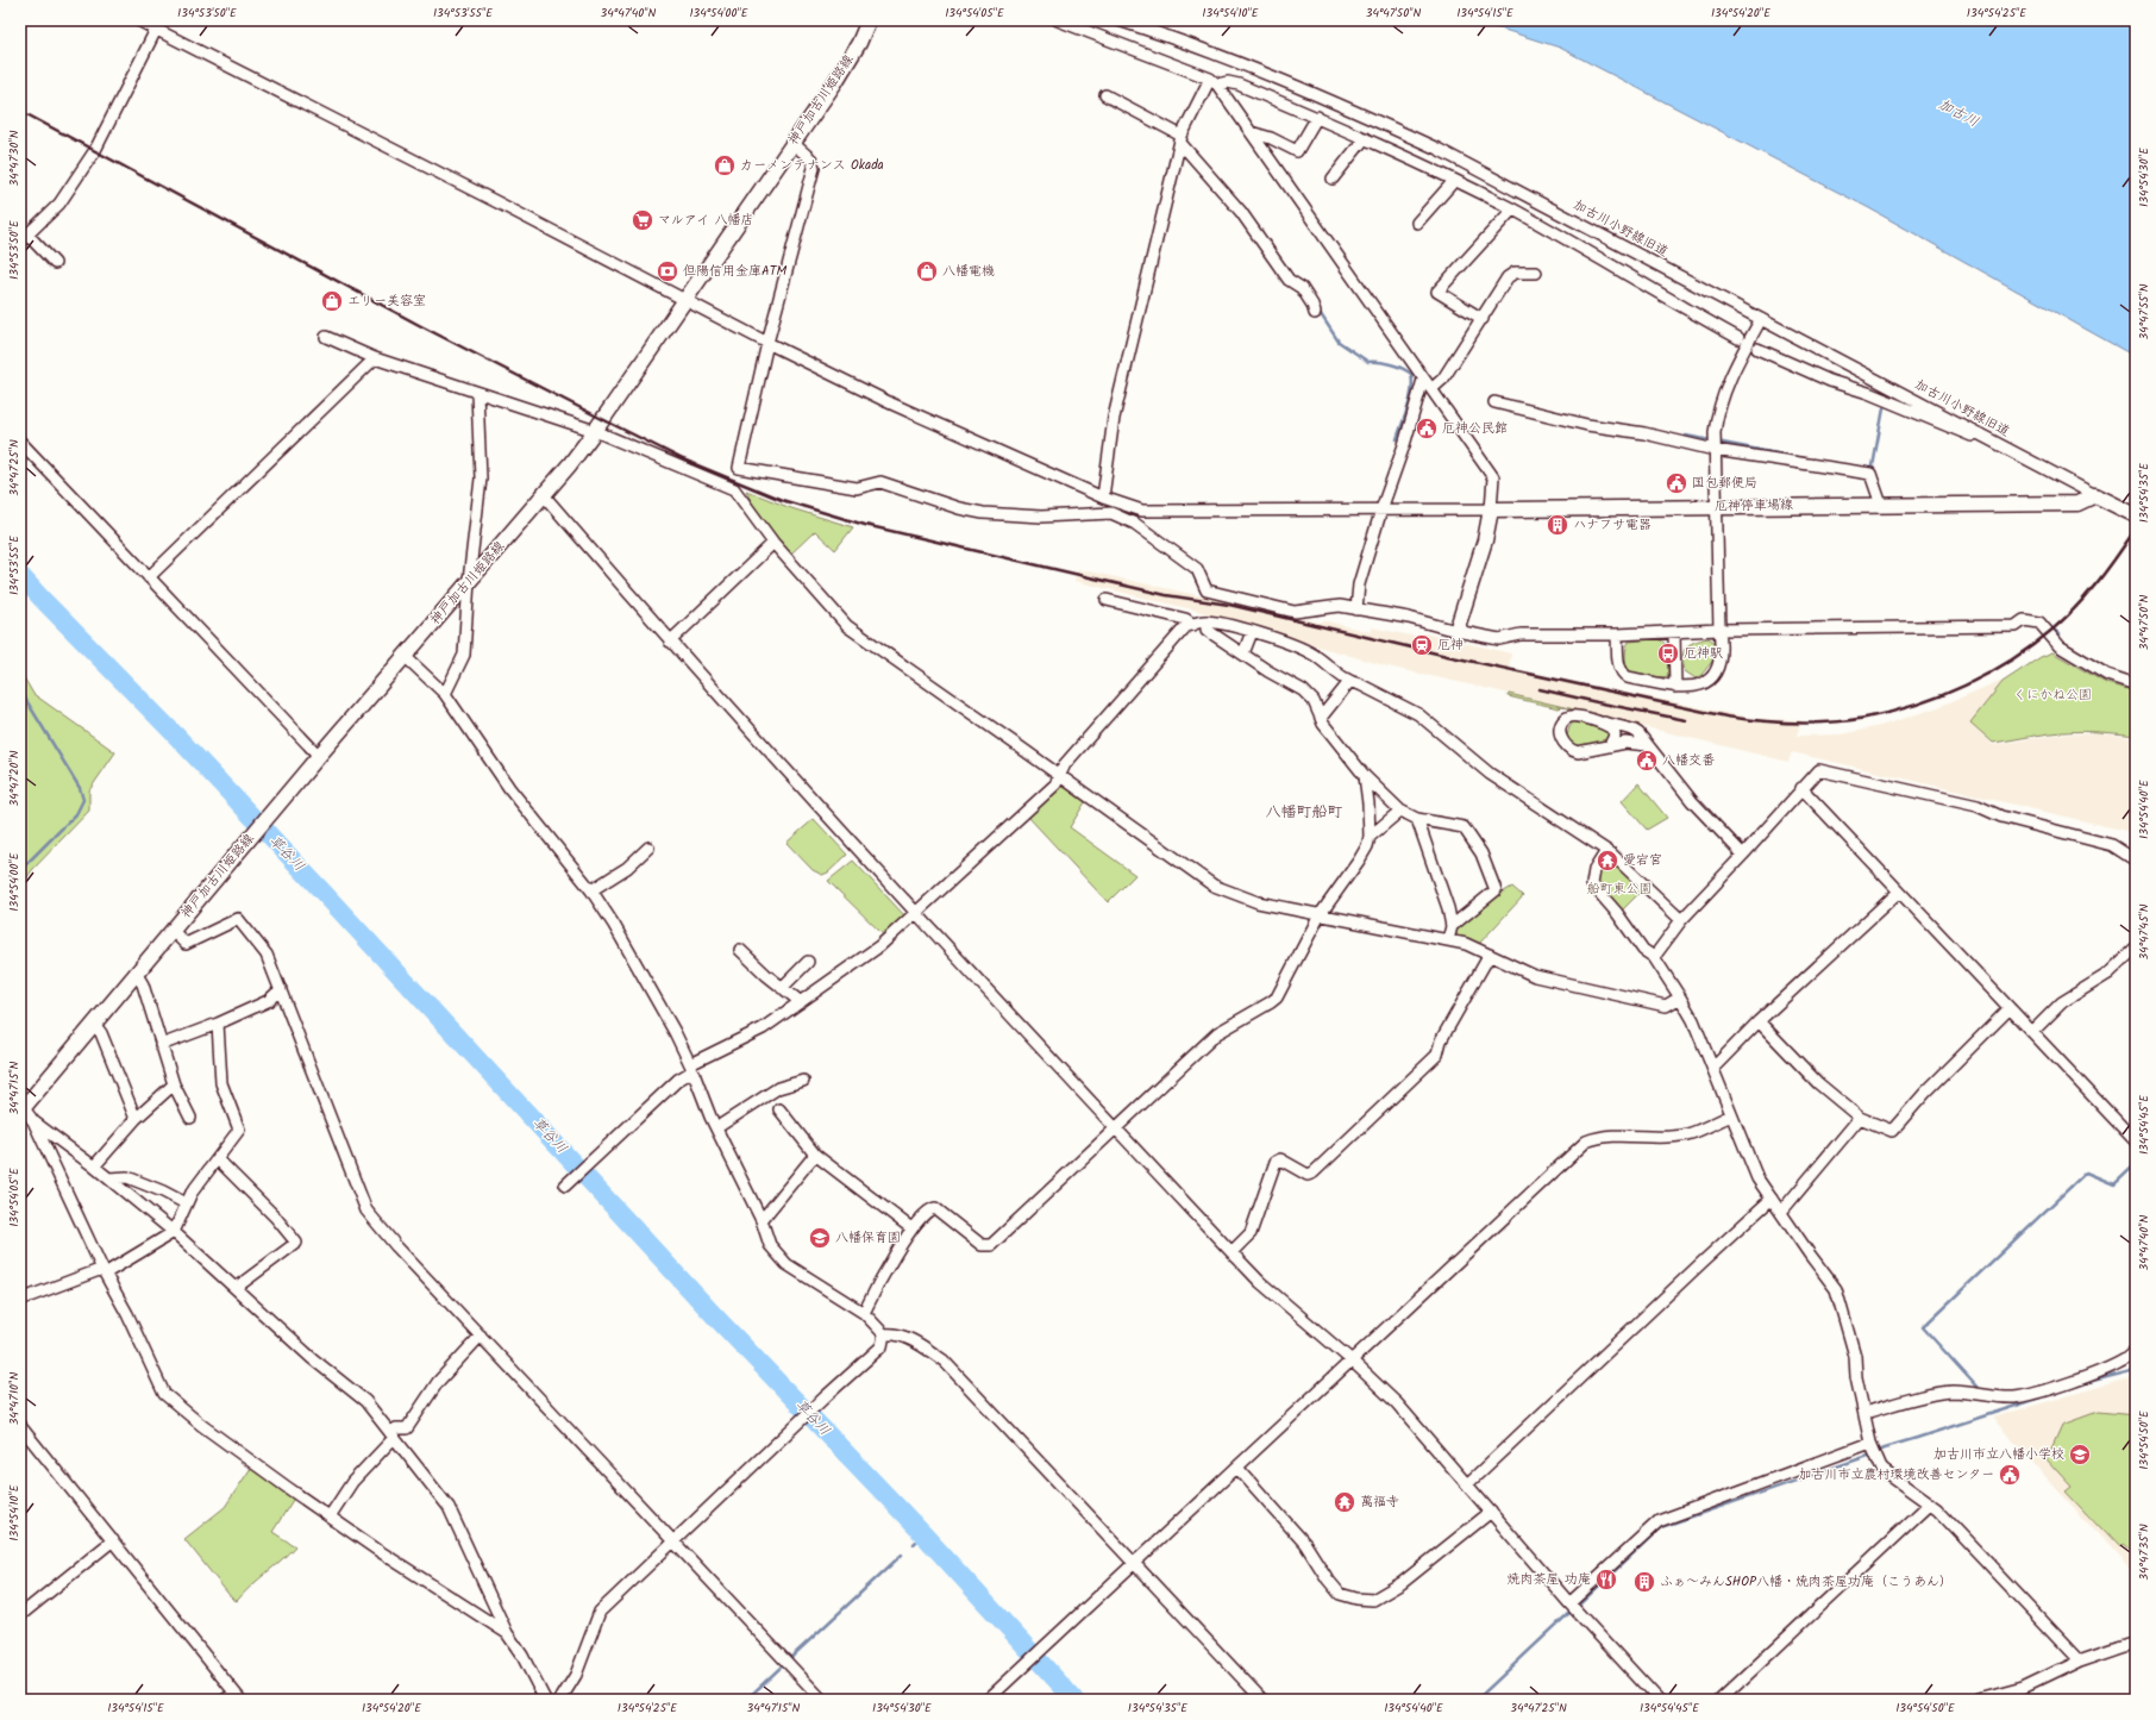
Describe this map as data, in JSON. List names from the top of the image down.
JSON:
{
  "streets": {
    "main road": ["神戸加古川姫路線", "厄神停車場線"],
    "street": ["加古川小野線旧道"]
  },
  "crossings": [
    ["加古川小野線旧道", "厄神停車場線"]
  ],
  "districts": ["八幡町船町"],
  "water": ["加古川", "草谷川"],
  "parks": ["くにかね公園", "船町東公園"],
  "places": {
    "shop": ["カーメンテナンス Okada", "八幡電機", "エリー美容室"],
    "supermarket": ["マルアイ 八幡店"],
    "bank": ["但陽信用金庫ATM"],
    "public building": [
      "厄神公民館",
      "国包郵便局",
      "八幡交番",
      "加古川市立農村環境改善センター"
    ],
    "building": ["ハナフサ電器", "ふぁ～みんSHOP八幡・焼肉茶屋功庵（こうあん）"],
    "station": ["厄神"],
    "bus stop": ["厄神駅"],
    "temple": ["愛宕宮", "萬福寺"],
    "school or university": ["八幡保育園", "加古川市立八幡小学校"],
    "restaurant": ["焼肉茶屋 功庵"]
  },
  "coordinates": [
    "134°53'50\"E",
    "134°53'55\"E",
    "34°47'40\"N",
    "134°54'00\"E",
    "134°54'05\"E",
    "134°54'10\"E",
    "34°47'50\"N",
    "134°54'15\"E",
    "134°54'20\"E",
    "134°54'25\"E",
    "34°47'30\"N",
    "134°54'30\"E",
    "34°47'55\"N",
    "34°47'25\"N",
    "134°54'35\"E",
    "34°47'20\"N",
    "134°54'40\"E",
    "34°47'45\"N",
    "34°47'15\"N",
    "134°54'45\"E",
    "34°47'10\"N",
    "134°54'50\"E",
    "34°47'35\"N"
  ]
}
